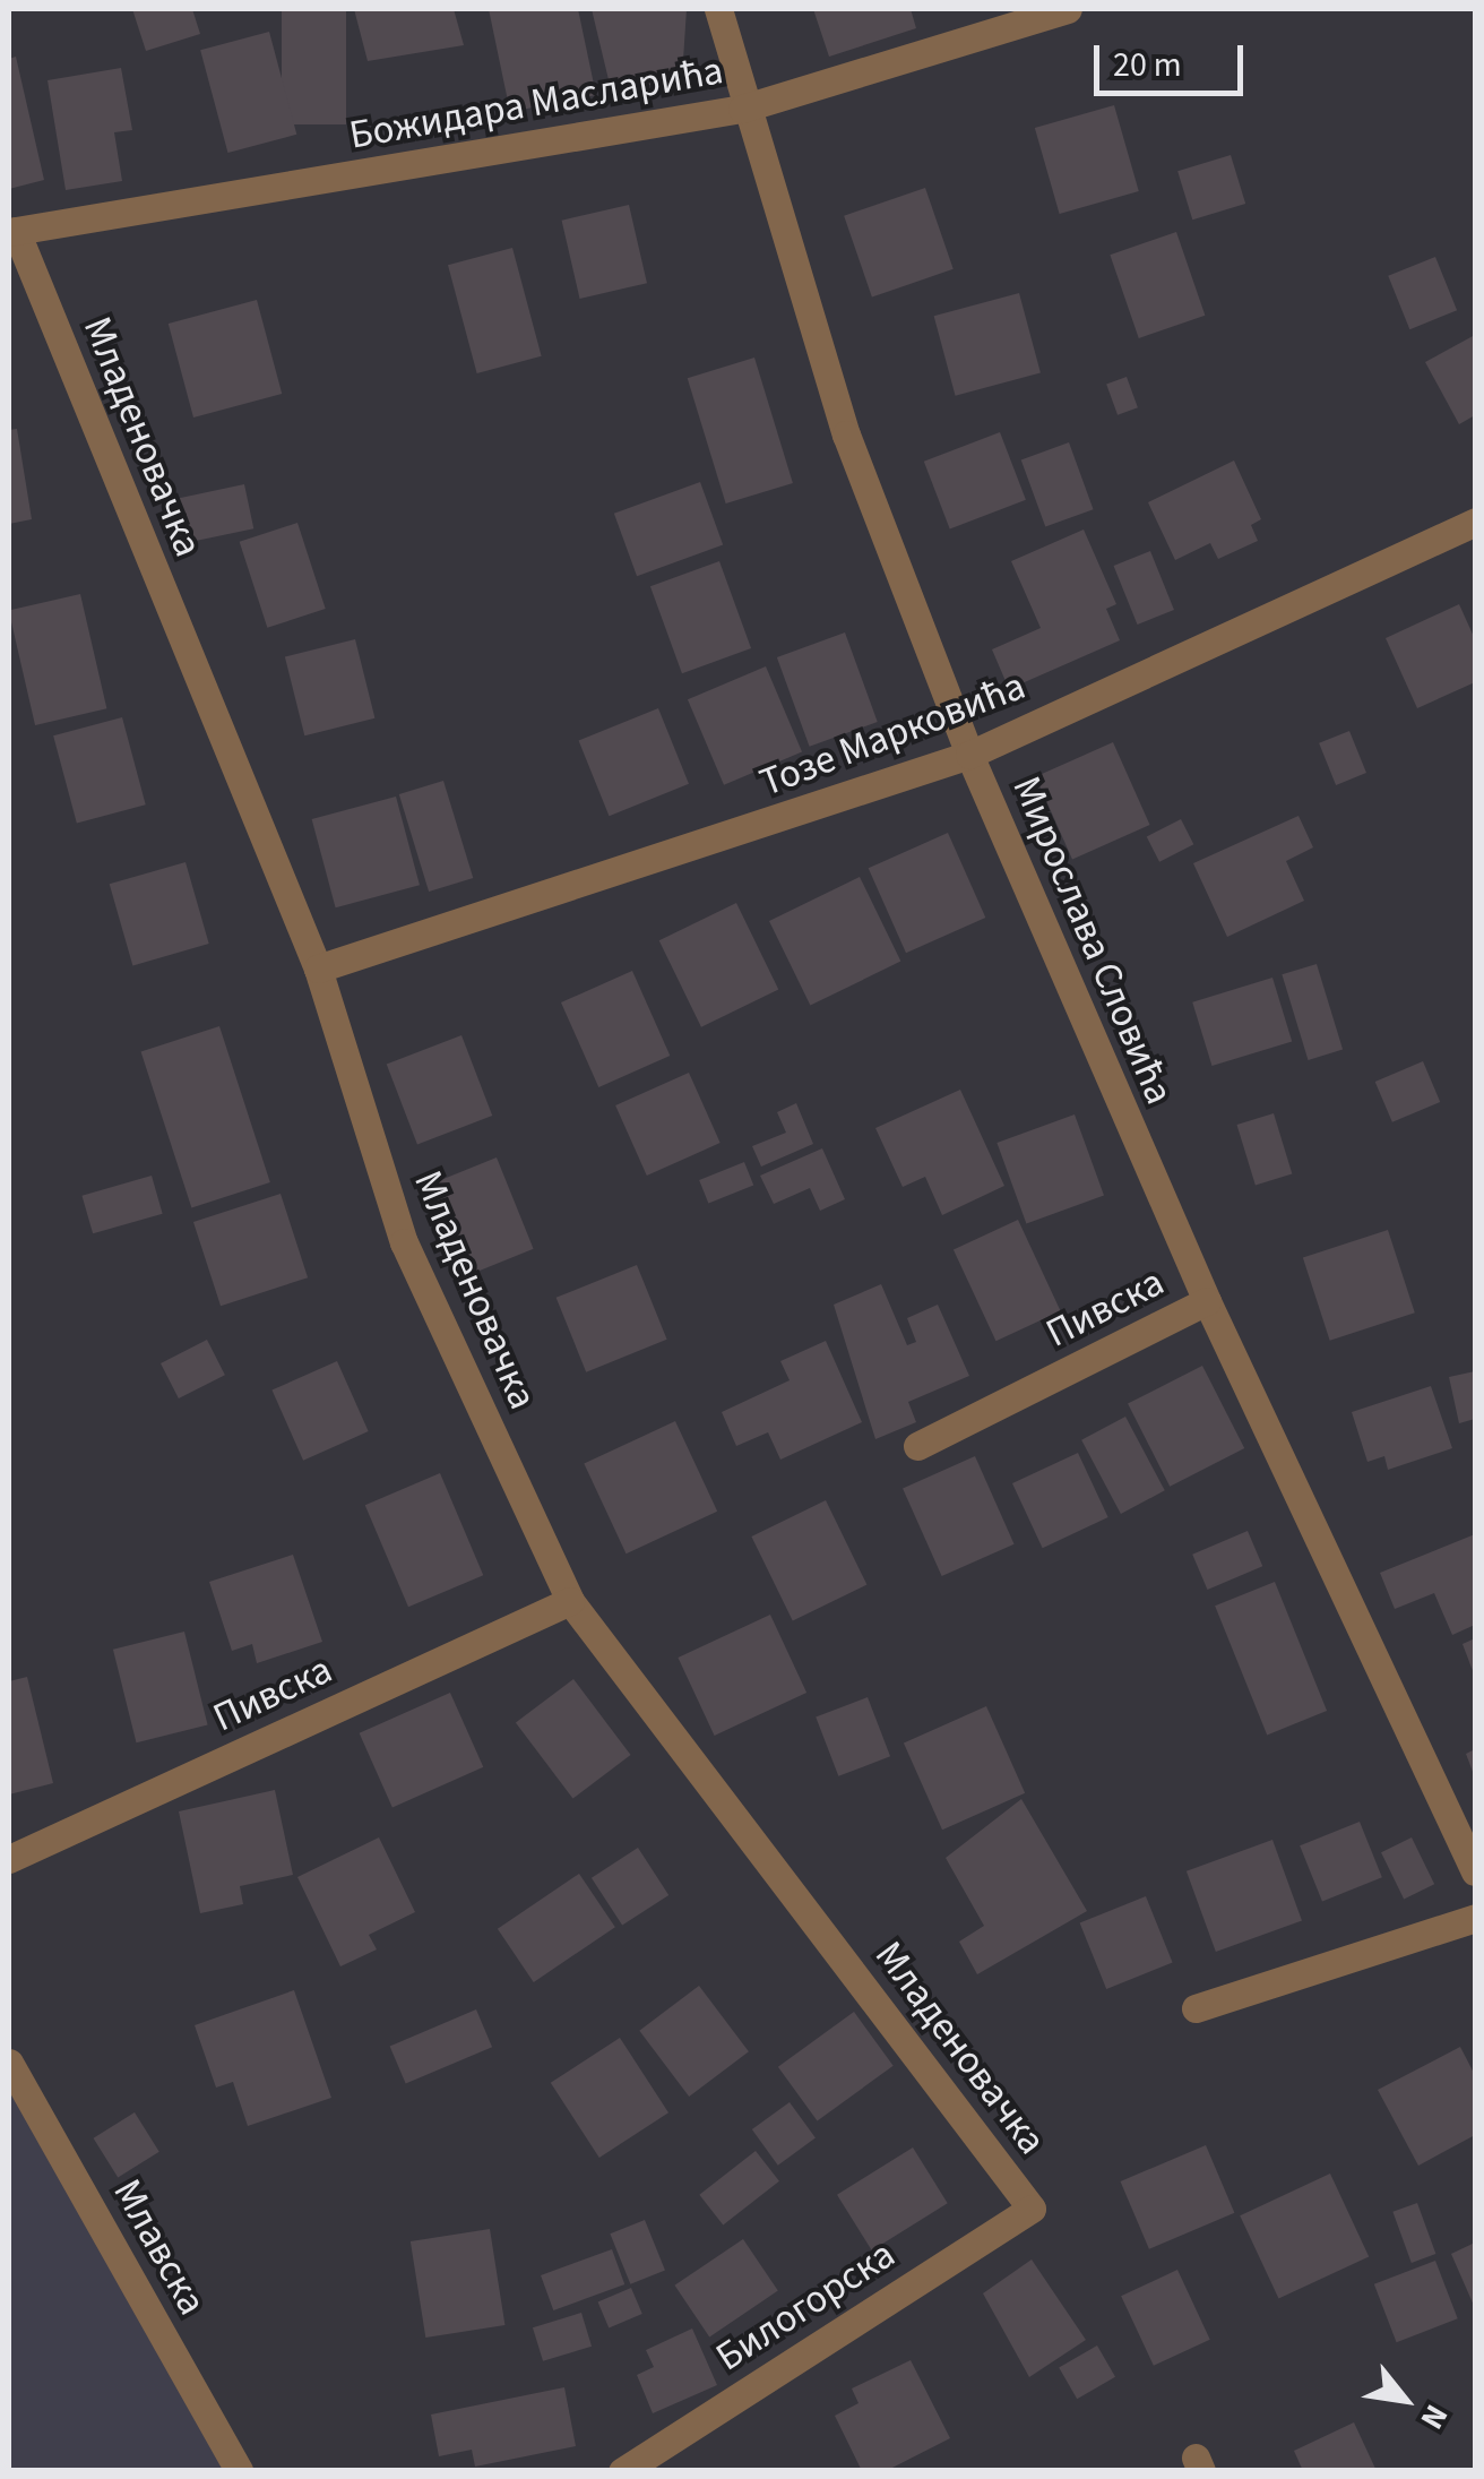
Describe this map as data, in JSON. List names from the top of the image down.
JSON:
{
  "streets": {
    "street": [
      "Божидара Масларића",
      "Младеновачка",
      "Тозе Марковића",
      "Мирослава Словића",
      "Пивска",
      "Млавска",
      "Билогорска"
    ]
  },
  "crossings": [
    ["Божидара Масларића", "Младеновачка"],
    ["Божидара Масларића", "Мирослава Словића"],
    ["Младеновачка", "Тозе Марковића"],
    ["Младеновачка", "Пивска"],
    ["Младеновачка", "Билогорска"],
    ["Тозе Марковића", "Мирослава Словића"],
    ["Мирослава Словића", "Пивска"]
  ],
  "scale_bar": "20 m",
  "north": "bottom right"
}
